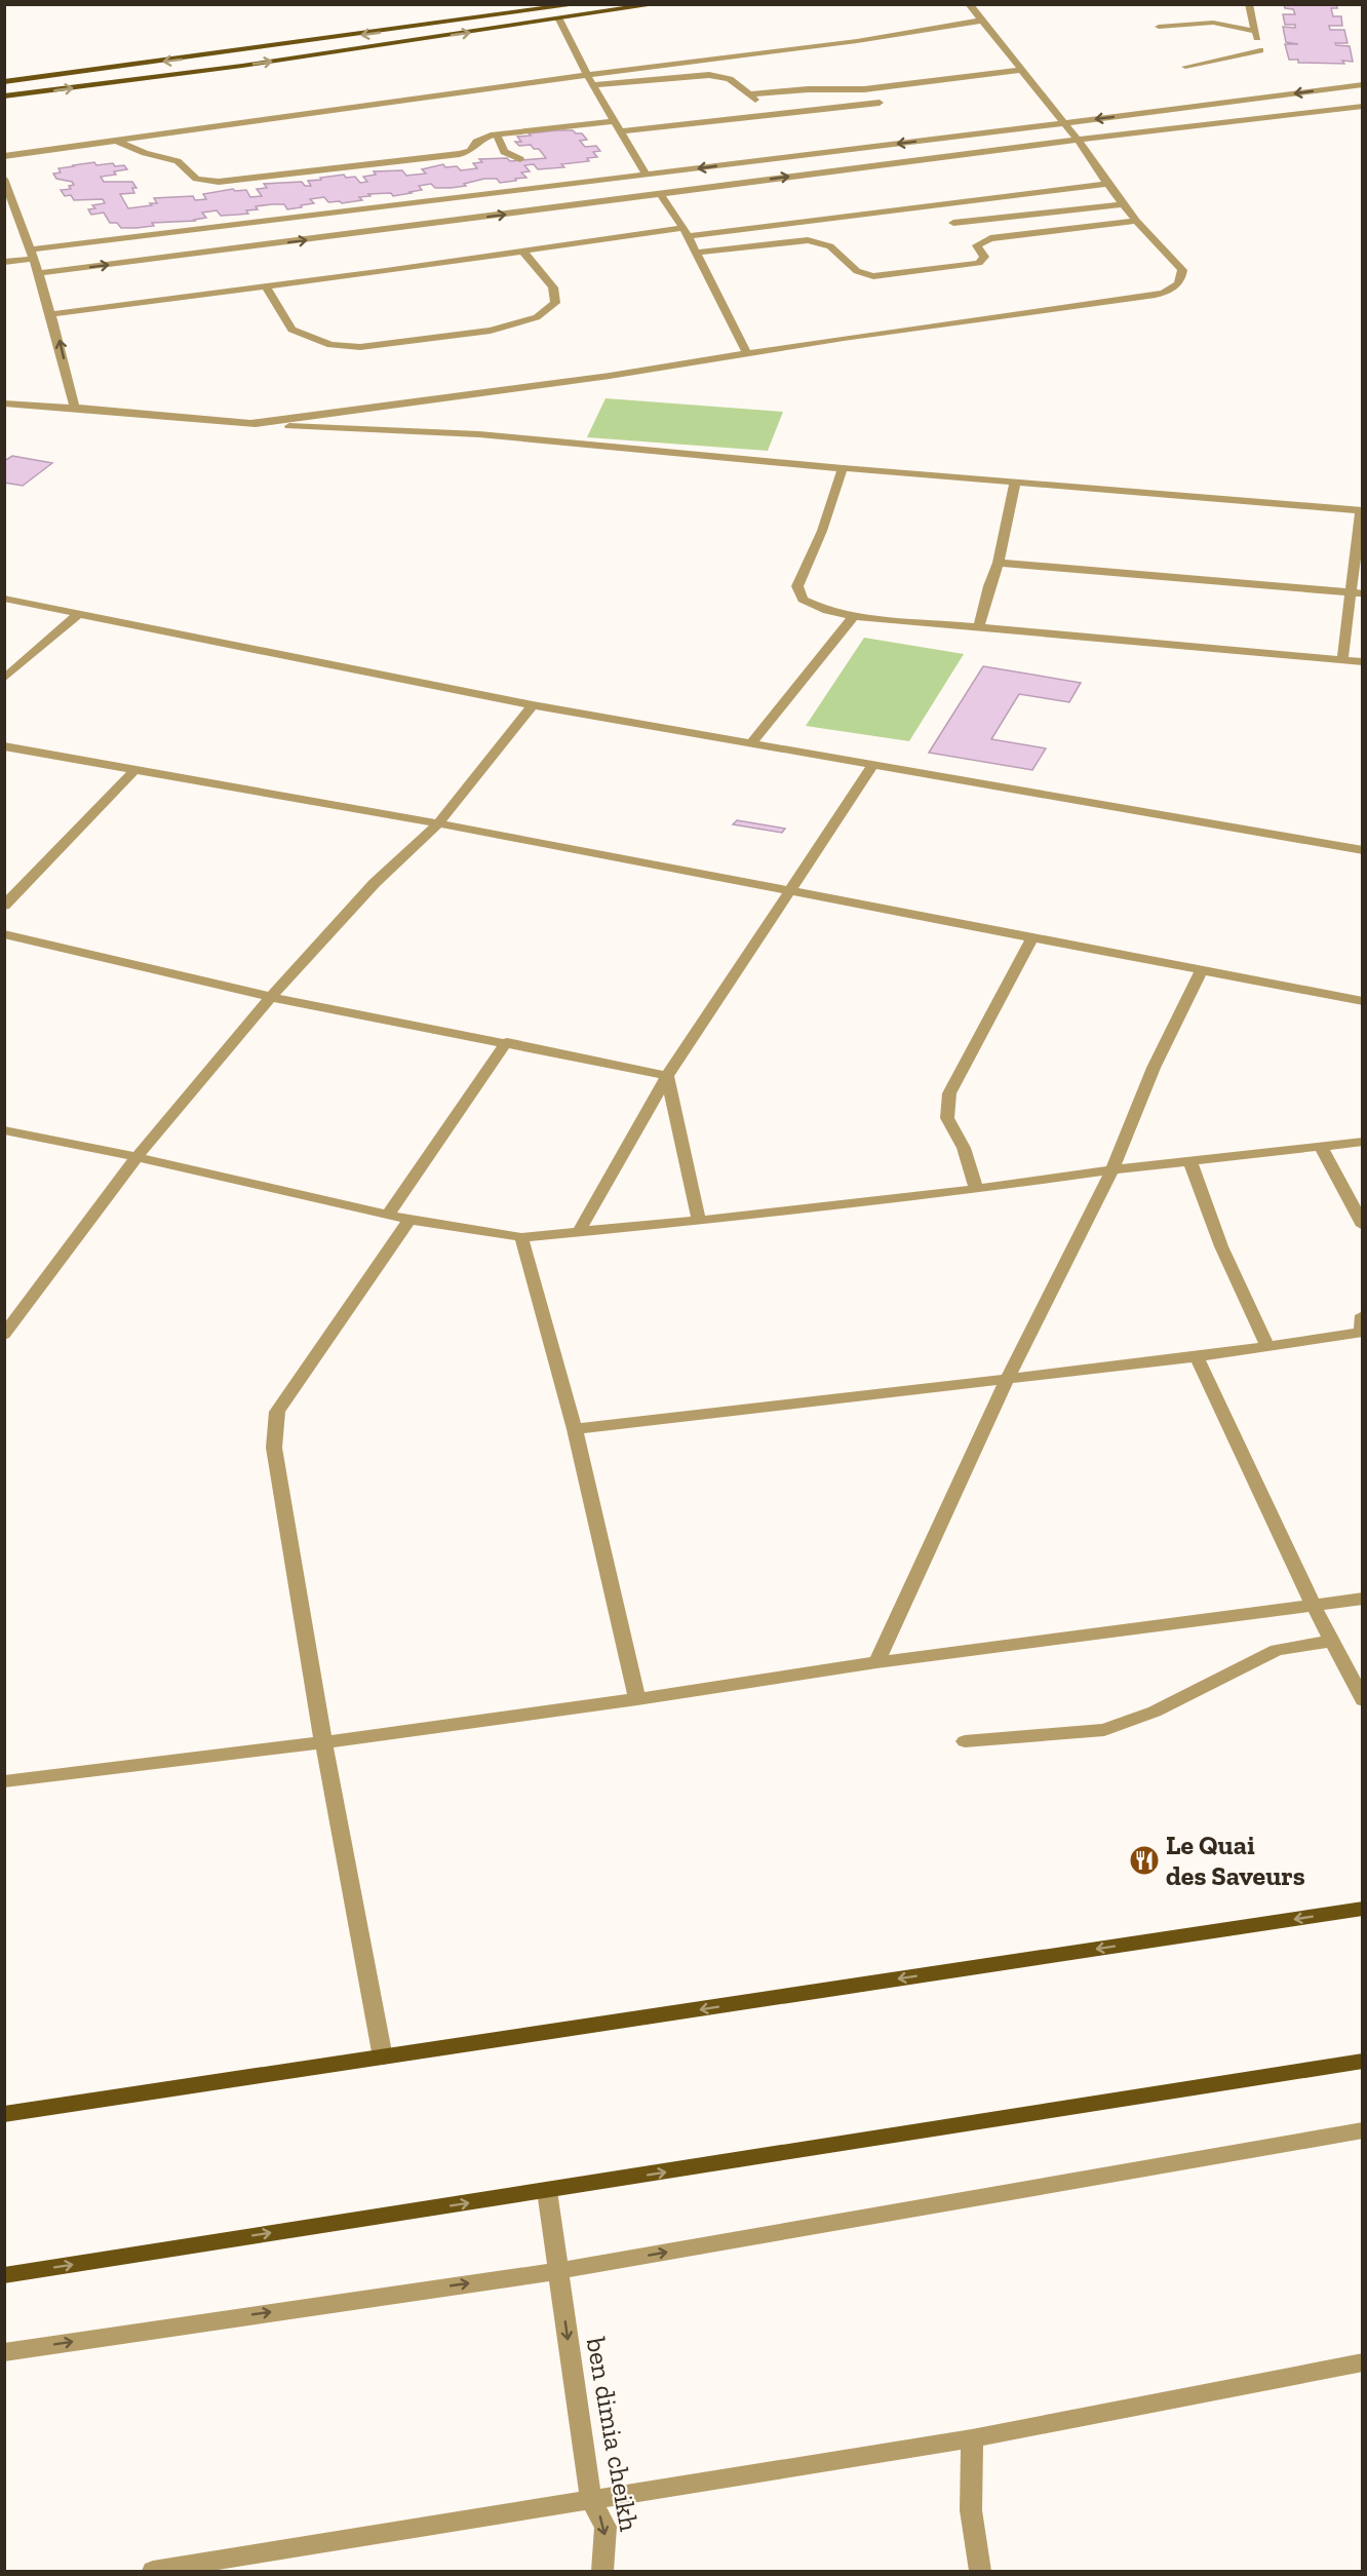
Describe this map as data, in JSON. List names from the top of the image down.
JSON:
{
  "streets": {
    "street": ["ben dimia cheikh"]
  },
  "one_way": ["ben dimia cheikh"],
  "places": {
    "restaurant": ["Le Quai des Saveurs"]
  }
}
